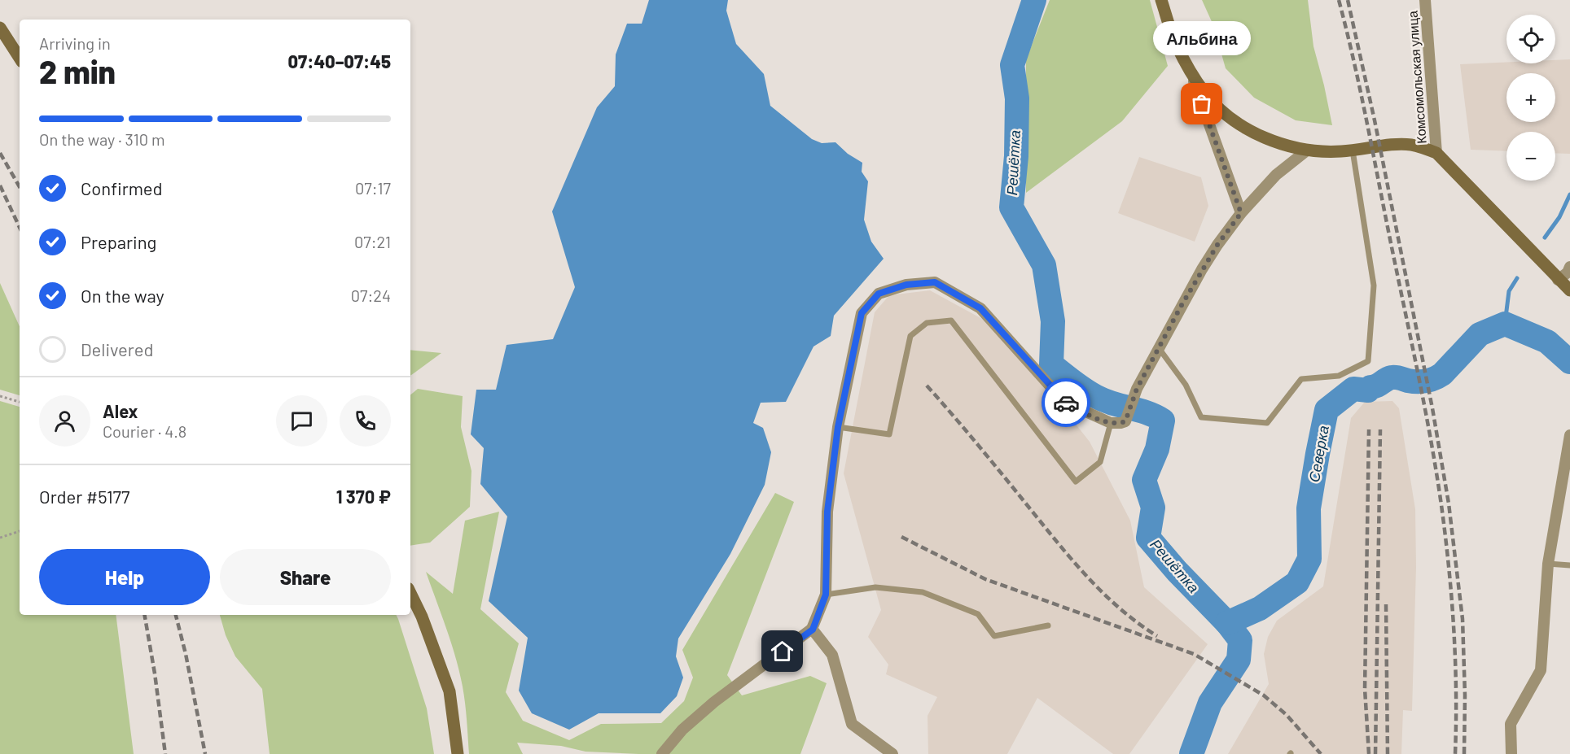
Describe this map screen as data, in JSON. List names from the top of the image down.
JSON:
{
  "streets": {
    "street": ["Комсомольская улица"]
  },
  "water": ["Решётка", "Северка"],
  "places": ["Альбина"],
  "page": {
    "map_buttons": ["+", "−"],
    "heading": ["2 min", "Arriving in", "07:40–07:45"],
    "panel": [
      "Alex",
      "Courier · 4.8",
      "Order #5177",
      "1 370 ₽"
    ],
    "bubble": "Альбина",
    "bar": "On the way · 310 m",
    "list": [
      ["Confirmed", "07:17"],
      ["Preparing", "07:21"],
      ["On the way", "07:24"],
      "Delivered"
    ],
    "buttons": ["Help", "Share"]
  }
}
